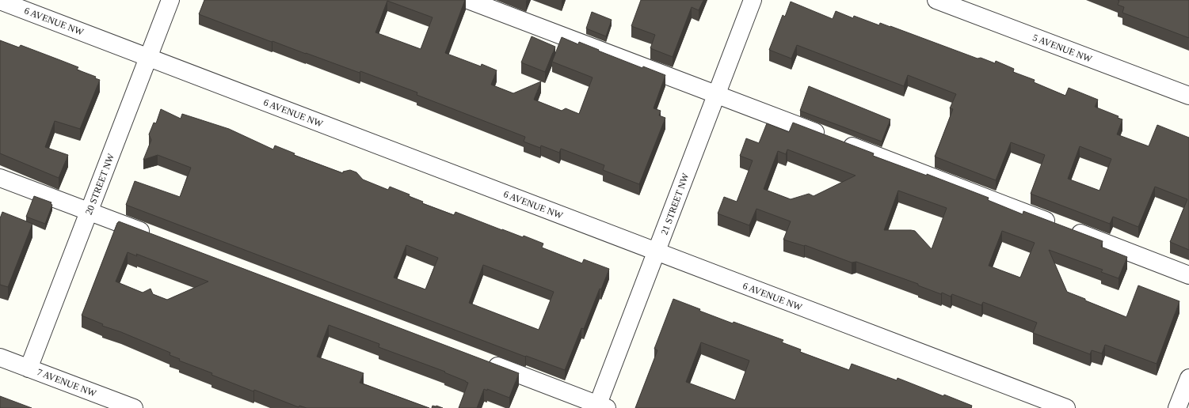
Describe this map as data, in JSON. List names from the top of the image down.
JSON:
{
  "streets": {
    "street": [
      "6 AVENUE NW",
      "5 AVENUE NW",
      "20 STREET NW",
      "21 STREET NW",
      "7 AVENUE NW"
    ]
  },
  "crossings": [
    ["6 AVENUE NW", "20 STREET NW"],
    ["6 AVENUE NW", "21 STREET NW"],
    ["20 STREET NW", "7 AVENUE NW"]
  ]
}
